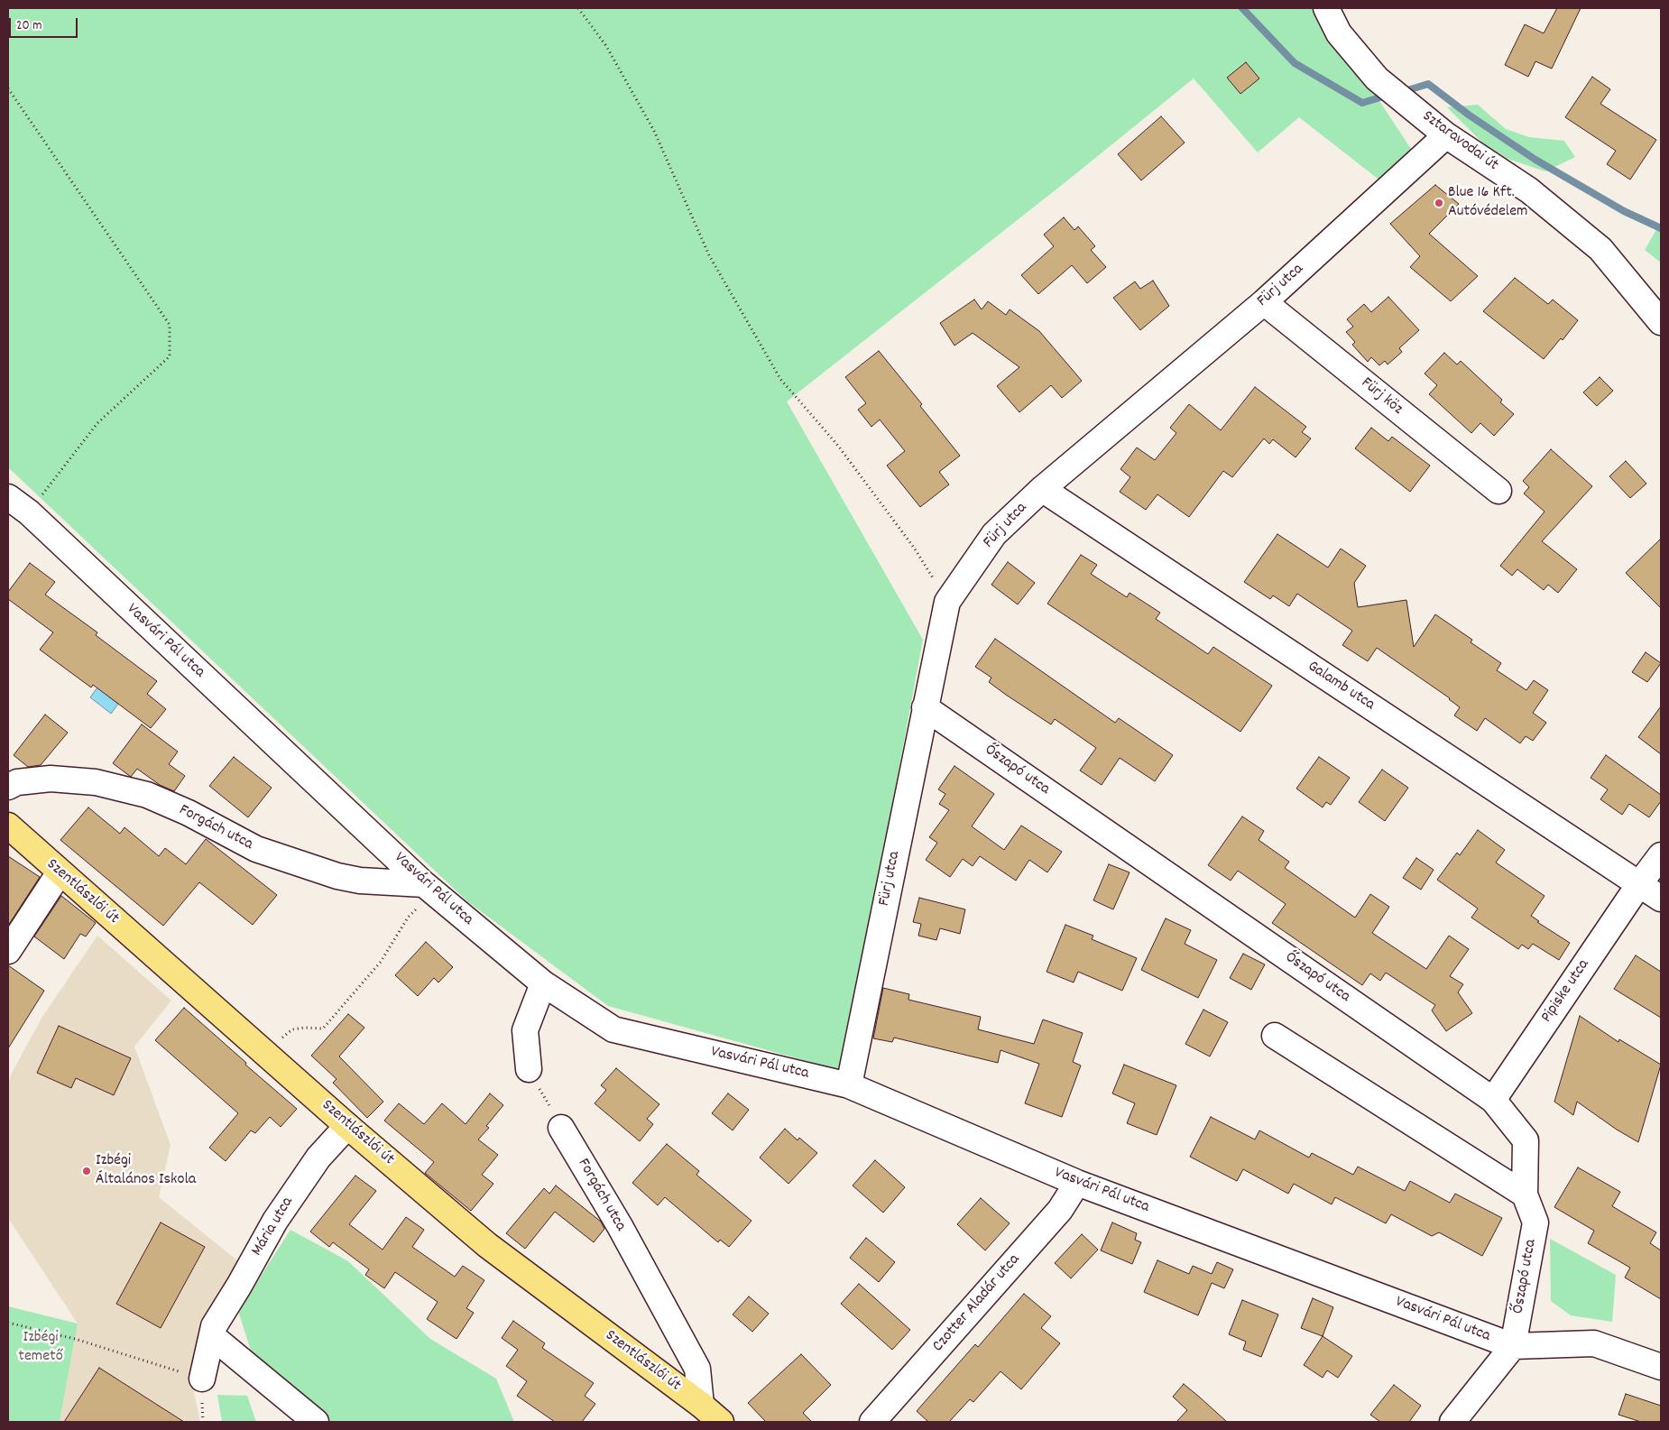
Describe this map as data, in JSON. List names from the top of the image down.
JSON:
{
  "streets": {
    "main road": ["Szentlászlói út"],
    "street": [
      "Sztaravodai út",
      "Fürj utca",
      "Fürj köz",
      "Vasvári Pál utca",
      "Galamb utca",
      "Őszapó utca",
      "Forgách utca",
      "Pipiske utca",
      "Mária utca",
      "Czotter Aladár utca"
    ]
  },
  "crossings": [
    ["Sztaravodai út", "Fürj utca"],
    ["Fürj utca", "Fürj köz"],
    ["Fürj utca", "Vasvári Pál utca"],
    ["Fürj utca", "Galamb utca"],
    ["Fürj utca", "Őszapó utca"],
    ["Vasvári Pál utca", "Őszapó utca"],
    ["Vasvári Pál utca", "Forgách utca"],
    ["Vasvári Pál utca", "Czotter Aladár utca"],
    ["Galamb utca", "Pipiske utca"],
    ["Őszapó utca", "Pipiske utca"],
    ["Forgách utca", "Szentlászlói út"],
    ["Szentlászlói út", "Mária utca"]
  ],
  "parks": ["Izbégi temető"],
  "places": ["Blue 16 Kft. Autóvédelem", "Izbégi Általános Iskola"],
  "scale_bar": "20 m"
}
